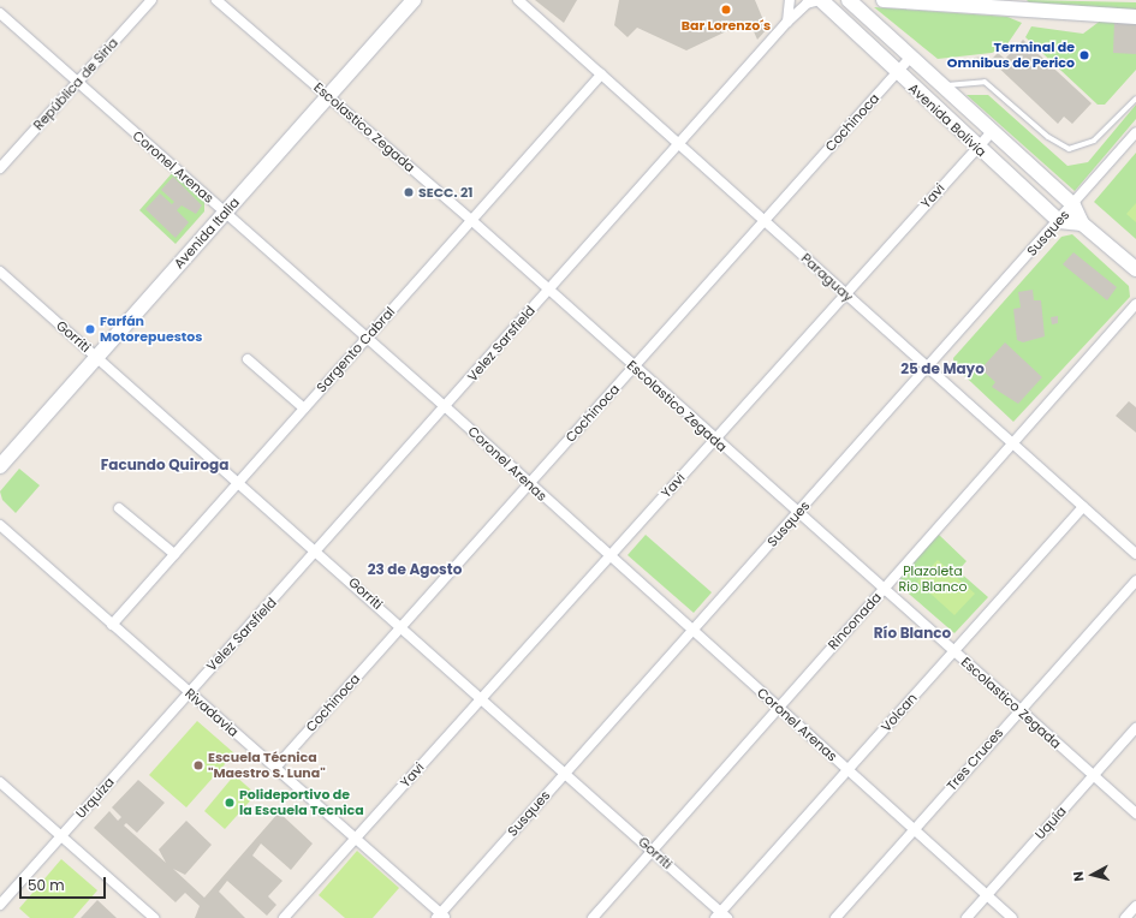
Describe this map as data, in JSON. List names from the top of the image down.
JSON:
{
  "streets": {
    "street": [
      "República de Siria",
      "Avenida Bolivia",
      "Cochinoca",
      "Escolastico Zegada",
      "Coronel Arenas",
      "Yavi",
      "Avenida Italia",
      "Susques",
      "Paraguay",
      "Gorriti",
      "Velez Sarsfield",
      "Sargento Cabral",
      "Rinconada",
      "Rivadavia",
      "Volcan",
      "Tres Cruces",
      "Urquiza",
      "Uquía"
    ]
  },
  "crossings": [
    ["República de Siria", "Coronel Arenas"],
    ["Avenida Bolivia", "Cochinoca"],
    ["Avenida Bolivia", "Yavi"],
    ["Avenida Bolivia", "Susques"],
    ["Avenida Bolivia", "Velez Sarsfield"],
    ["Cochinoca", "Escolastico Zegada"],
    ["Cochinoca", "Coronel Arenas"],
    ["Cochinoca", "Paraguay"],
    ["Cochinoca", "Gorriti"],
    ["Cochinoca", "Rivadavia"],
    ["Escolastico Zegada", "Yavi"],
    ["Escolastico Zegada", "Avenida Italia"],
    ["Escolastico Zegada", "Susques"],
    ["Escolastico Zegada", "Velez Sarsfield"],
    ["Escolastico Zegada", "Sargento Cabral"],
    ["Escolastico Zegada", "Rinconada"],
    ["Escolastico Zegada", "Volcan"],
    ["Escolastico Zegada", "Tres Cruces"],
    ["Escolastico Zegada", "Uquía"],
    ["Coronel Arenas", "Yavi"],
    ["Coronel Arenas", "Avenida Italia"],
    ["Coronel Arenas", "Susques"],
    ["Coronel Arenas", "Velez Sarsfield"],
    ["Coronel Arenas", "Sargento Cabral"],
    ["Coronel Arenas", "Rinconada"],
    ["Coronel Arenas", "Volcan"],
    ["Coronel Arenas", "Tres Cruces"],
    ["Coronel Arenas", "Uquía"],
    ["Yavi", "Paraguay"],
    ["Yavi", "Gorriti"],
    ["Yavi", "Rivadavia"],
    ["Avenida Italia", "Gorriti"],
    ["Susques", "Paraguay"],
    ["Susques", "Gorriti"],
    ["Susques", "Rivadavia"],
    ["Paraguay", "Velez Sarsfield"],
    ["Paraguay", "Sargento Cabral"],
    ["Paraguay", "Rinconada"],
    ["Paraguay", "Volcan"],
    ["Gorriti", "Velez Sarsfield"],
    ["Gorriti", "Sargento Cabral"],
    ["Gorriti", "Rinconada"],
    ["Gorriti", "Volcan"],
    ["Velez Sarsfield", "Rivadavia"],
    ["Velez Sarsfield", "Urquiza"],
    ["Sargento Cabral", "Rivadavia"],
    ["Rivadavia", "Urquiza"]
  ],
  "districts": [
    "25 de Mayo",
    "Facundo Quiroga",
    "23 de Agosto",
    "Río Blanco"
  ],
  "parks": ["Plazoleta Rio Blanco"],
  "places": [
    "Bar Lorenzo´s",
    "Terminal de Omnibus de Perico",
    "SECC. 21",
    "Farfán Motorepuestos",
    "Escuela Técnica \"Maestro S. Luna\"",
    "Polideportivo de la Escuela Tecnica"
  ],
  "scale_bar": "50 m",
  "north": "left"
}
